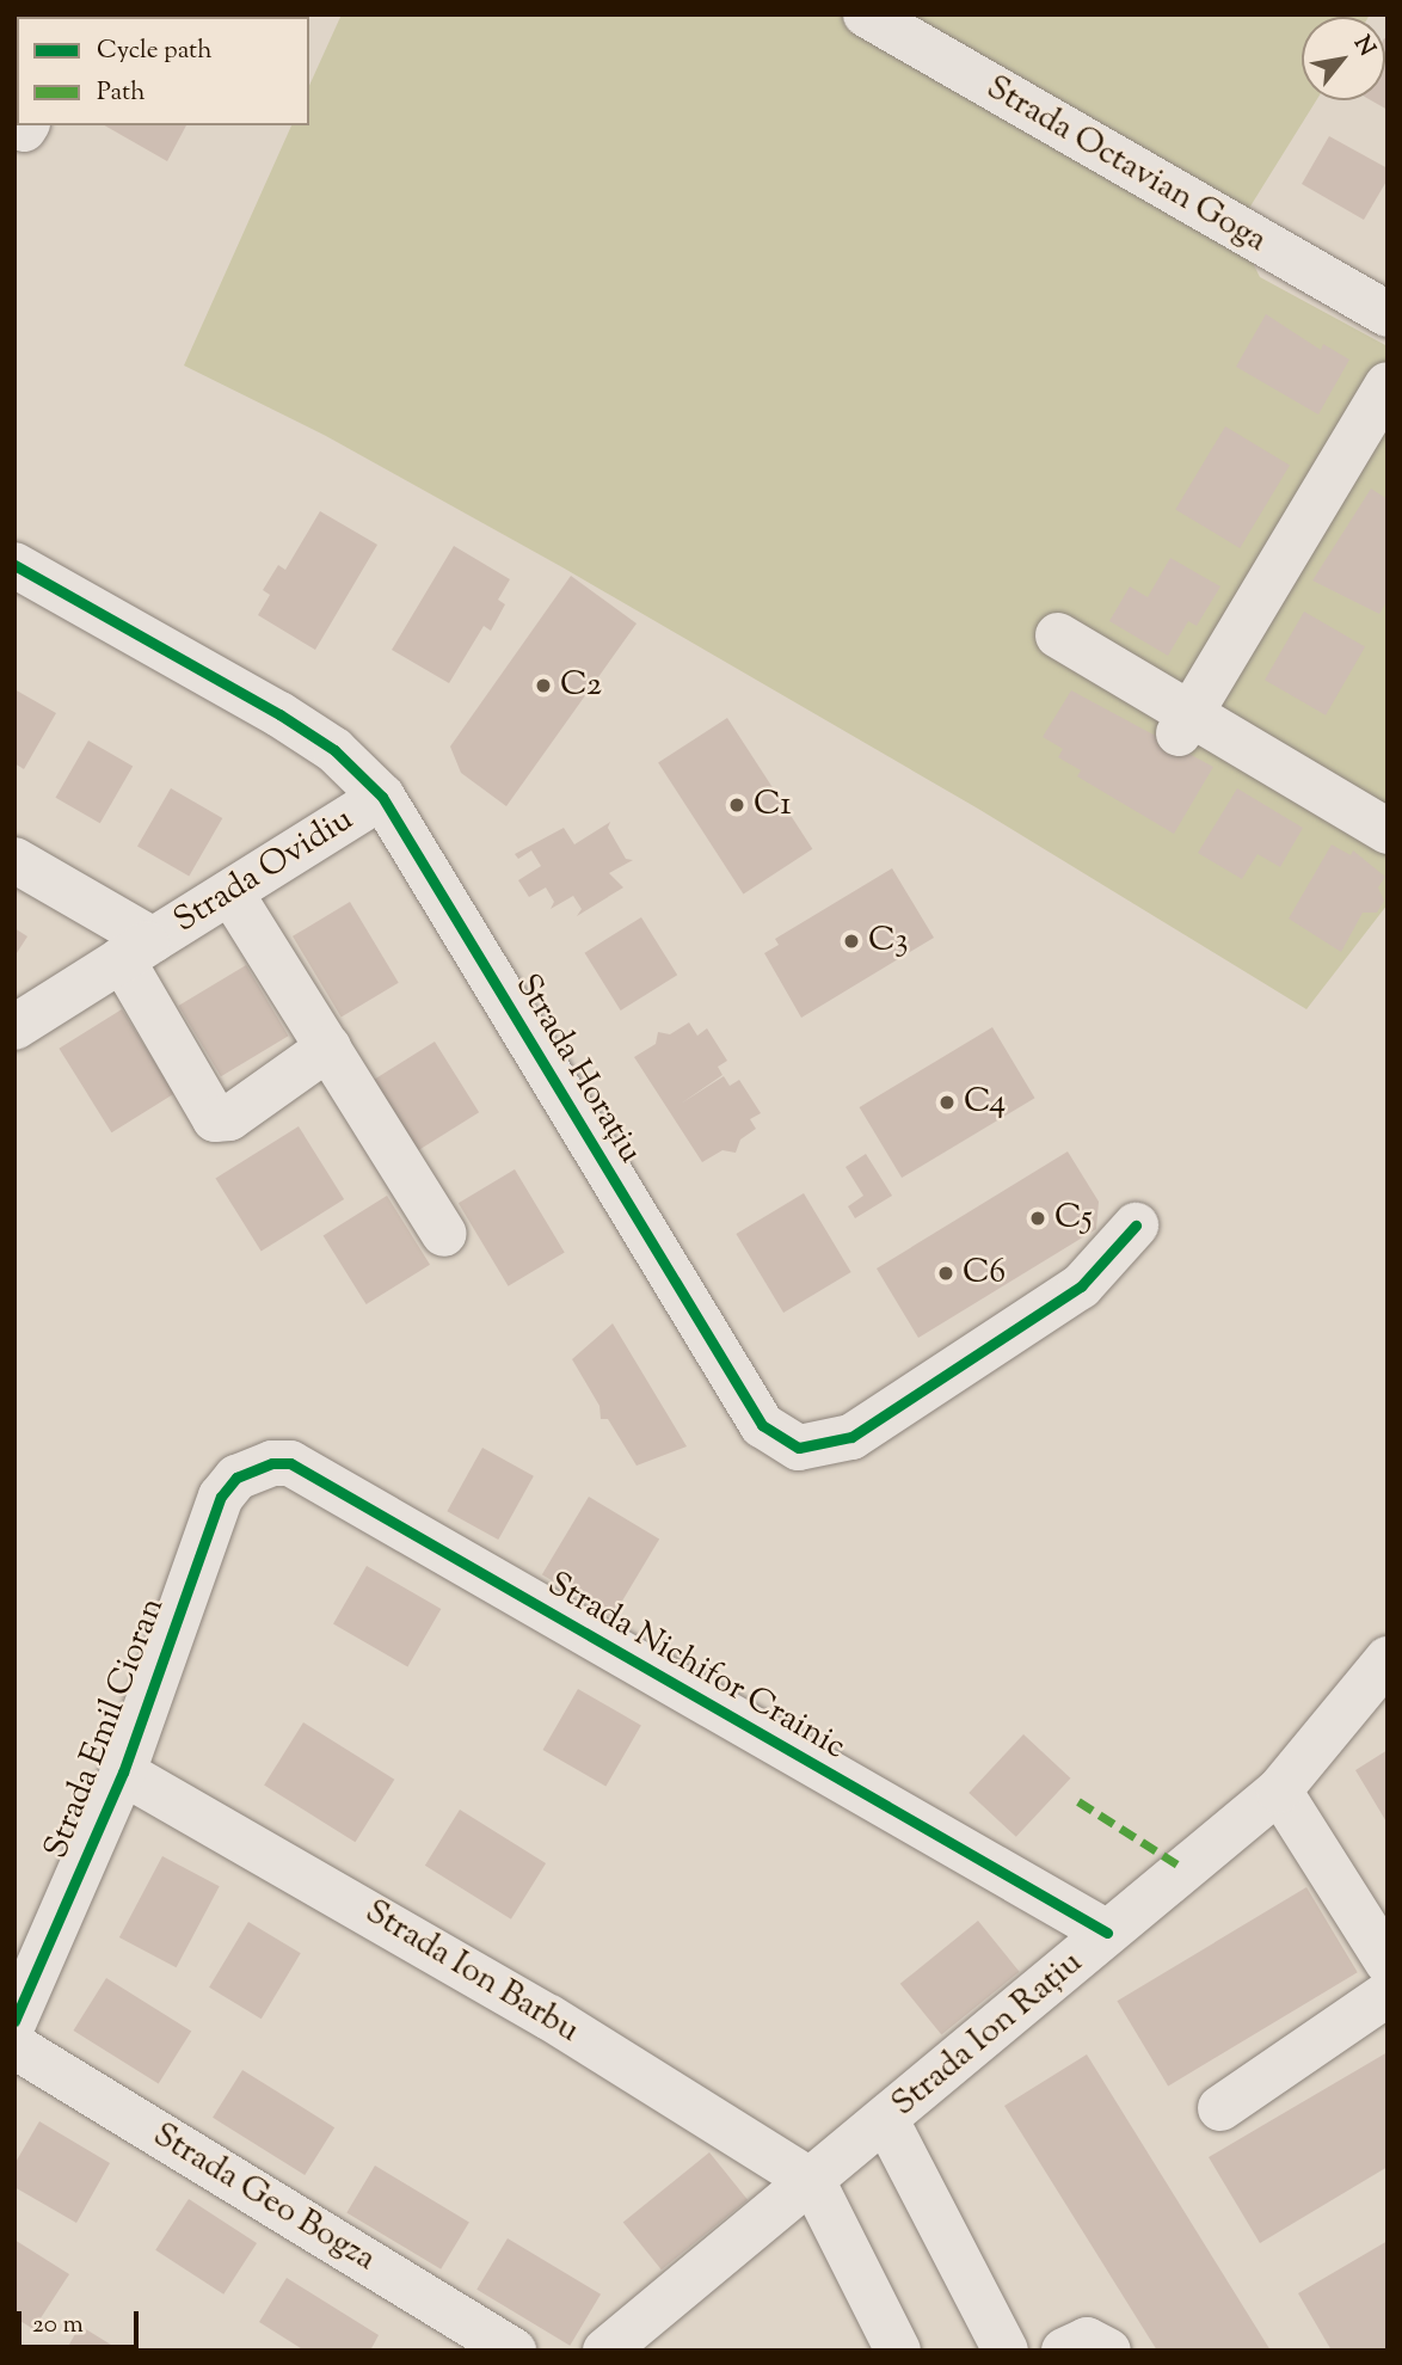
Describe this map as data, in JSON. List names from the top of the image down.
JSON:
{
  "streets": {
    "street": [
      "Strada Octavian Goga",
      "Strada Ovidiu",
      "Strada Horațiu",
      "Strada Nichifor Crainic",
      "Strada Emil Cioran",
      "Strada Ion Barbu",
      "Strada Ion Rațiu",
      "Strada Geo Bogza"
    ]
  },
  "crossings": [
    ["Strada Ovidiu", "Strada Horațiu"],
    ["Strada Nichifor Crainic", "Strada Emil Cioran"],
    ["Strada Nichifor Crainic", "Strada Ion Rațiu"],
    ["Strada Emil Cioran", "Strada Ion Barbu"],
    ["Strada Ion Barbu", "Strada Ion Rațiu"]
  ],
  "places": [
    "C2",
    "C1",
    "C3",
    "C4",
    "C5",
    "C6"
  ],
  "legend": ["Cycle path", "Path"],
  "scale_bar": "20 m",
  "north": "top right"
}
